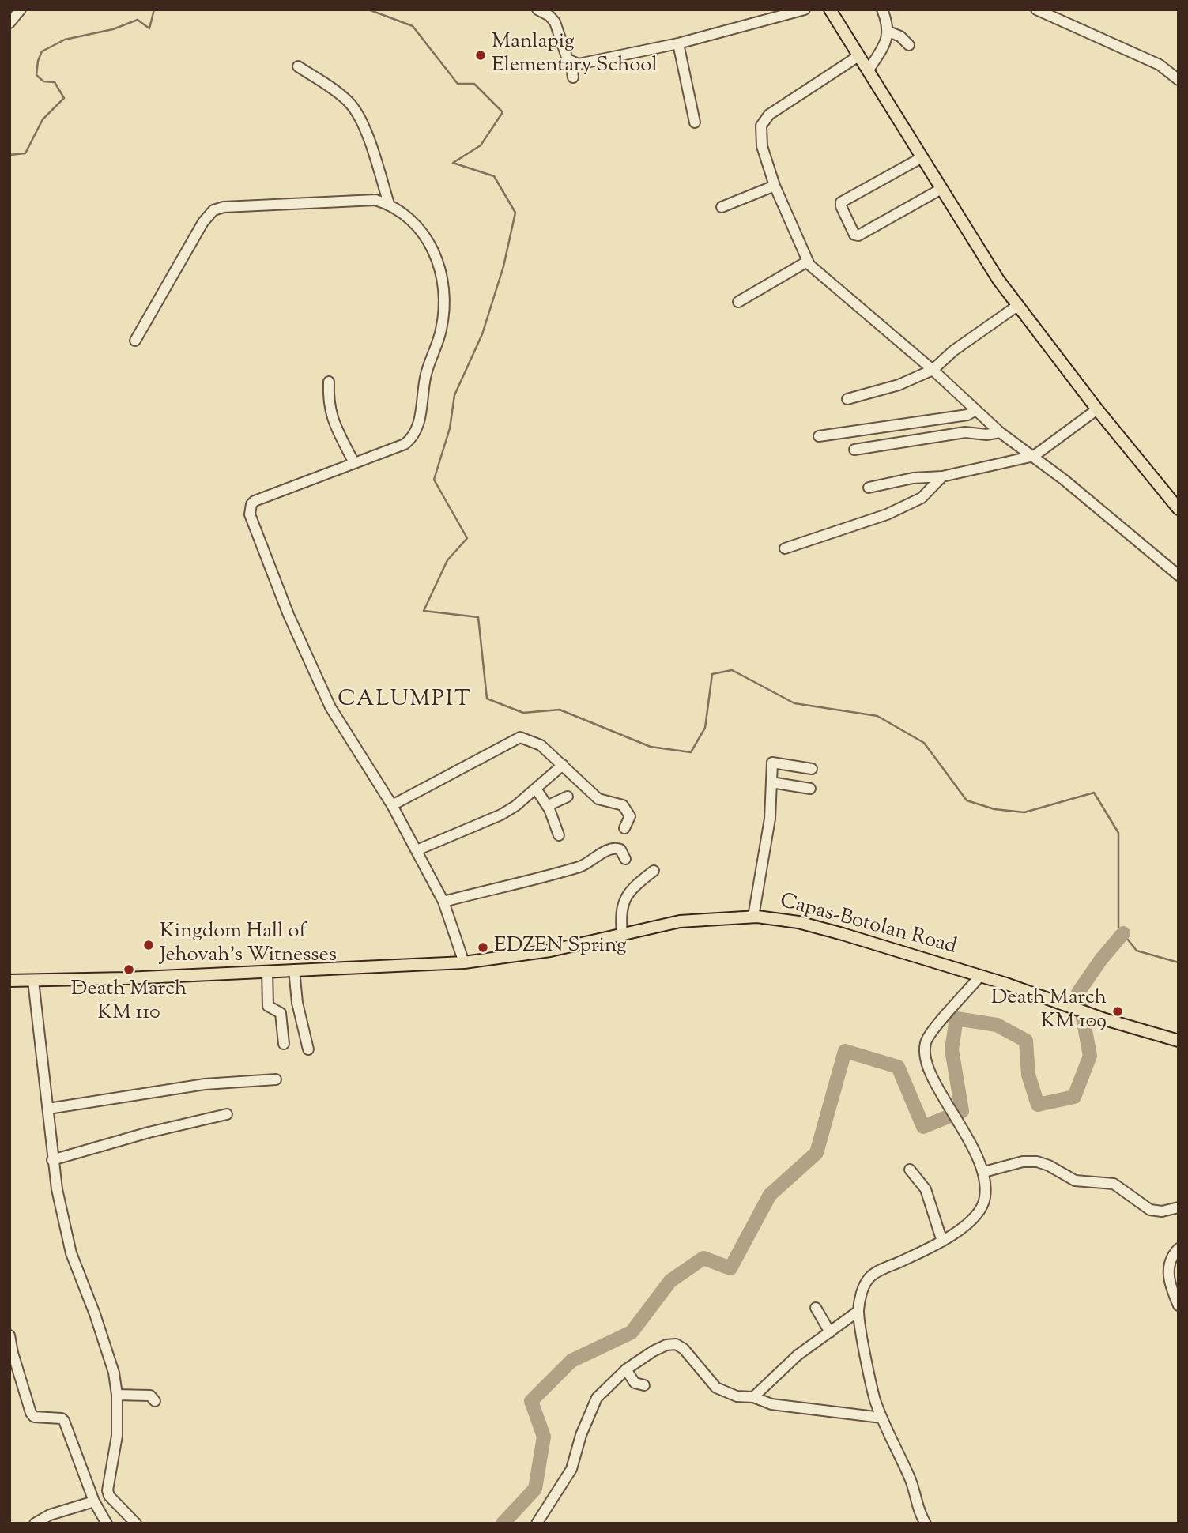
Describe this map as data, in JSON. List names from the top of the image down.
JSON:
{
  "streets": {
    "main road": ["Capas-Botolan Road"]
  },
  "districts": ["CALUMPIT"],
  "places": [
    "Manlapig Elementary School",
    "Kingdom Hall of Jehovah's Witnesses",
    "EDZEN Spring",
    "Death March KM 110",
    "Death March KM 109"
  ]
}
